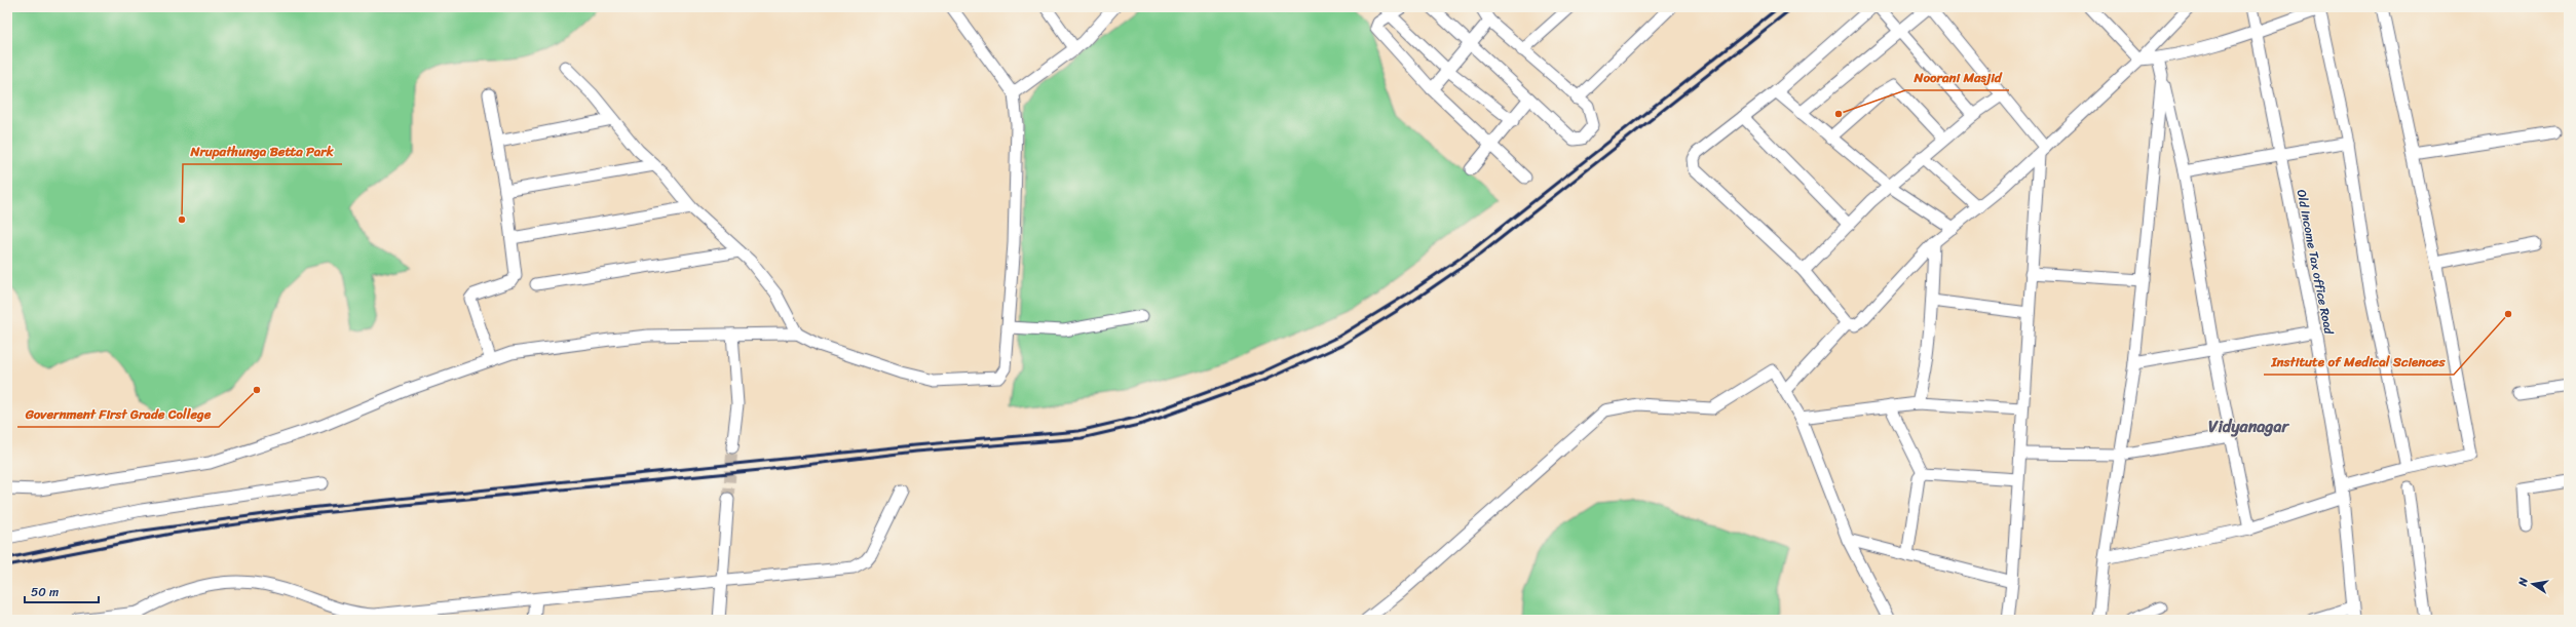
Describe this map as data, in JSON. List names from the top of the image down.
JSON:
{
  "streets": {
    "street": ["Old Income Tax office Road"]
  },
  "districts": ["Vidyanagar"],
  "places": [
    "Noorani Masjid",
    "Nrupathunga Betta Park",
    "Institute of Medical Sciences",
    "Government First Grade College"
  ],
  "scale_bar": "50 m",
  "north": "left"
}
